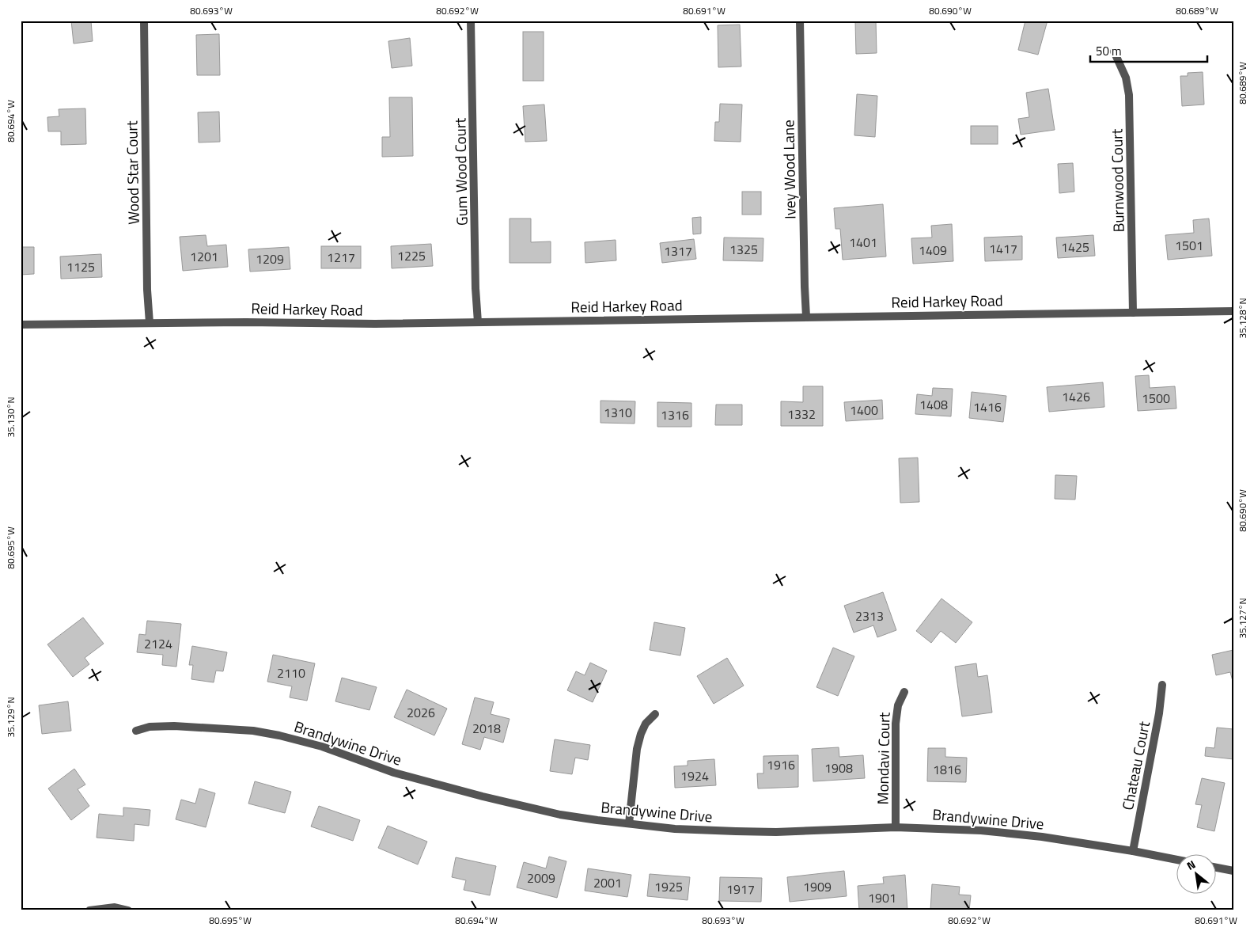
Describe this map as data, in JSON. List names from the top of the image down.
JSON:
{
  "streets": {
    "street": [
      "Ivey Wood Lane",
      "Gum Wood Court",
      "Wood Star Court",
      "Burnwood Court",
      "Reid Harkey Road",
      "Brandywine Drive",
      "Mondavi Court",
      "Chateau Court"
    ]
  },
  "crossings": [
    ["Ivey Wood Lane", "Reid Harkey Road"],
    ["Gum Wood Court", "Reid Harkey Road"],
    ["Wood Star Court", "Reid Harkey Road"],
    ["Burnwood Court", "Reid Harkey Road"],
    ["Brandywine Drive", "Mondavi Court"],
    ["Brandywine Drive", "Chateau Court"]
  ],
  "house_numbers": [
    "1401",
    "1501",
    "1425",
    "1417",
    "1325",
    "1409",
    "1317",
    "1225",
    "1201",
    "1217",
    "1209",
    "1125",
    "1426",
    "1500",
    "1408",
    "1416",
    "1400",
    "1310",
    "1332",
    "1316",
    "2313",
    "2124",
    "2110",
    "2026",
    "2018",
    "1916",
    "1908",
    "1816",
    "1924",
    "2009",
    "2001",
    "1925",
    "1909",
    "1917",
    "1901"
  ],
  "scale_bar": "50 m",
  "north": "top left",
  "coordinates": [
    "80.693°W",
    "80.692°W",
    "80.691°W",
    "80.690°W",
    "80.689°W",
    "80.694°W",
    "35.128°N",
    "35.130°N",
    "80.695°W",
    "35.127°N",
    "35.129°N"
  ]
}
